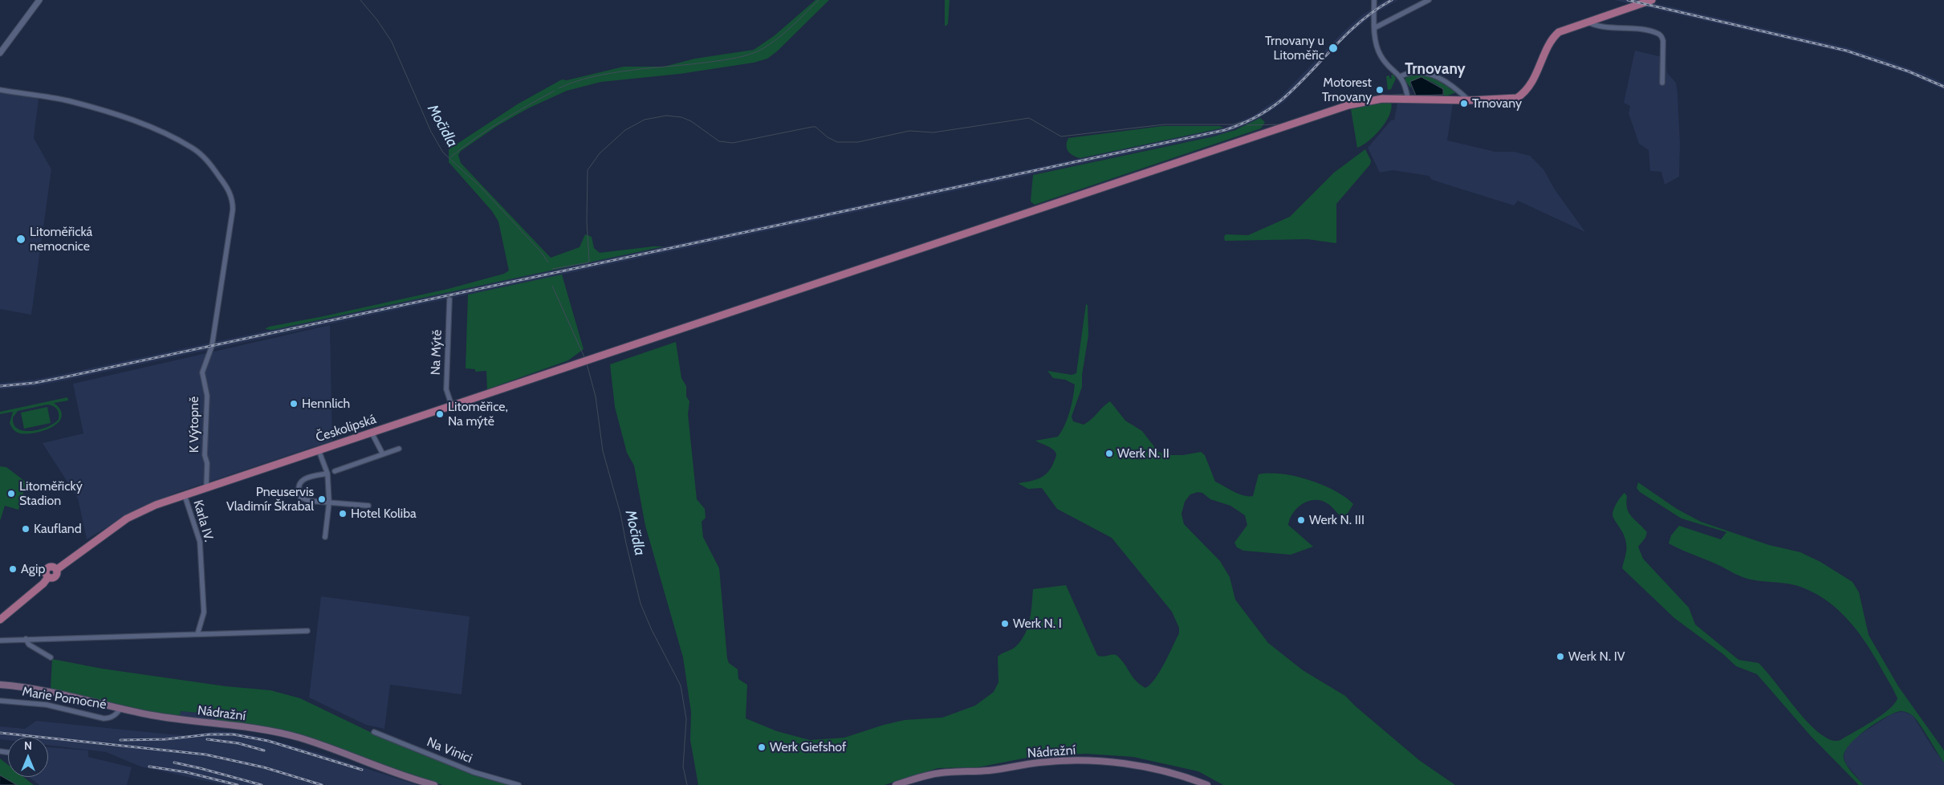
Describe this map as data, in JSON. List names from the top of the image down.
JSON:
{
  "streets": {
    "main road": ["Českolipská", "Nádražní"],
    "street": [
      "Na Mýtě",
      "K Výtopně",
      "Karla IV.",
      "Marie Pomocné",
      "Na Vinici"
    ]
  },
  "crossings": [
    ["Na Mýtě", "Českolipská"],
    ["K Výtopně", "Českolipská"],
    ["Českolipská", "Karla IV."],
    ["Marie Pomocné", "Nádražní"]
  ],
  "districts": ["Trnovany"],
  "water": ["Močidla"],
  "places": [
    "Trnovany u Litoměřic",
    "Motorest Trnovany",
    "Trnovany",
    "Litoměřická nemocnice",
    "Hennlich",
    "Litoměřice, Na mýtě",
    "Werk N. II",
    "Litoměřický Stadion",
    "Pneuservis Vladimír Škrabal",
    "Hotel Koliba",
    "Werk N. III",
    "Kaufland",
    "Agip",
    "Werk N. I",
    "Werk N. IV",
    "Werk Giefshof"
  ],
  "north": "top"
}
